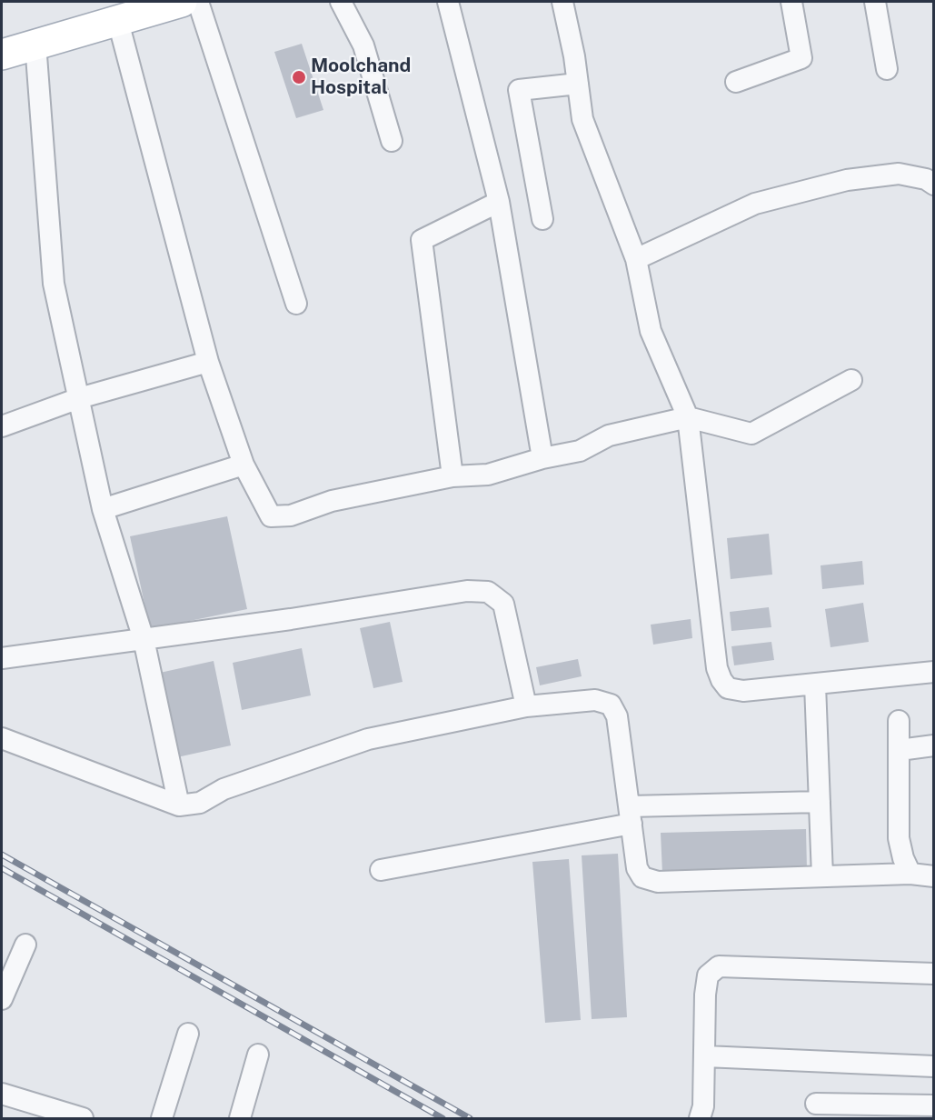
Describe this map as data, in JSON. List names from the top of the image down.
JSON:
{
  "places": ["Moolchand Hospital"]
}
